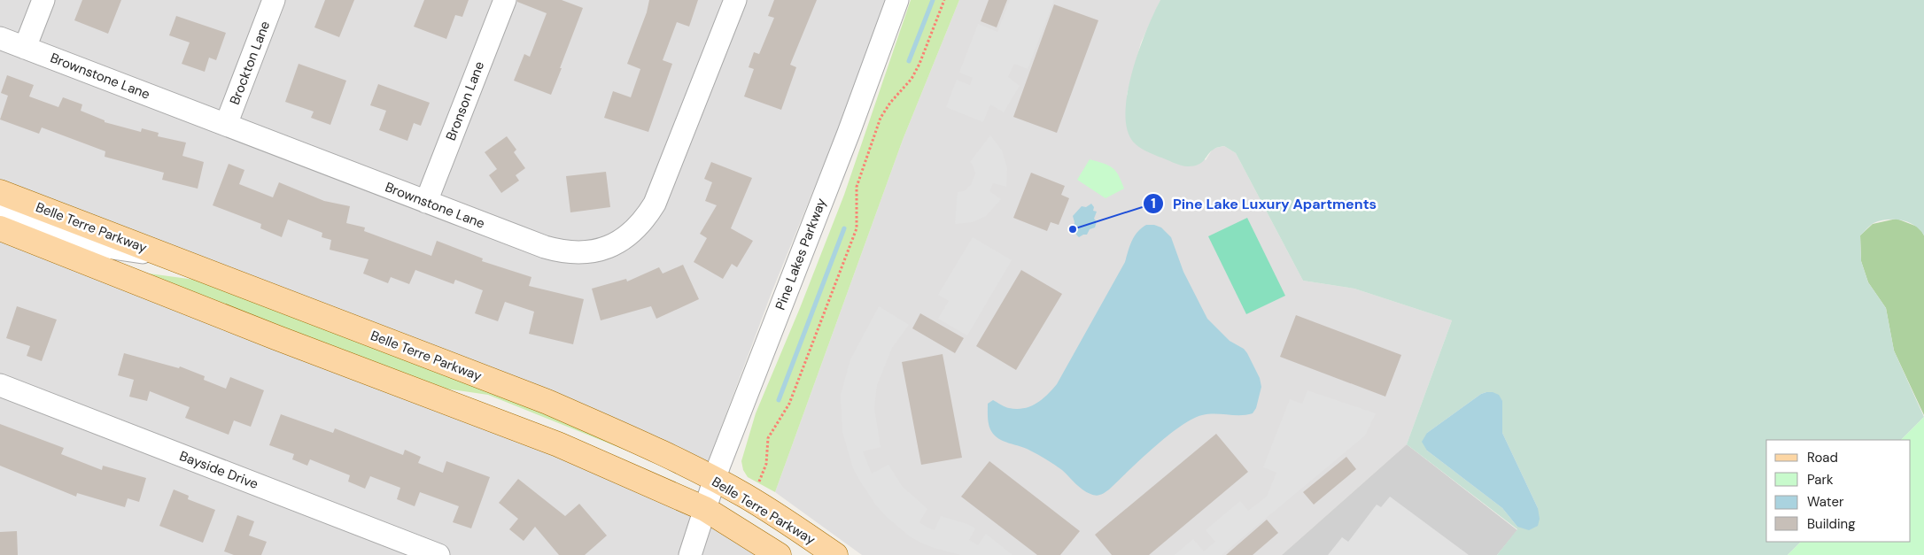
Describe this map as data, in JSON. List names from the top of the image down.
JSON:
{
  "streets": {
    "main road": ["Belle Terre Parkway"],
    "street": [
      "Brockton Lane",
      "Brownstone Lane",
      "Bronson Lane",
      "Pine Lakes Parkway",
      "Bayside Drive"
    ]
  },
  "crossings": [
    ["Brockton Lane", "Brownstone Lane"],
    ["Brownstone Lane", "Bronson Lane"],
    ["Belle Terre Parkway", "Pine Lakes Parkway"]
  ],
  "places": ["Pine Lake Luxury Apartments"],
  "legend": [
    "Road",
    "Park",
    "Water",
    "Building"
  ]
}
